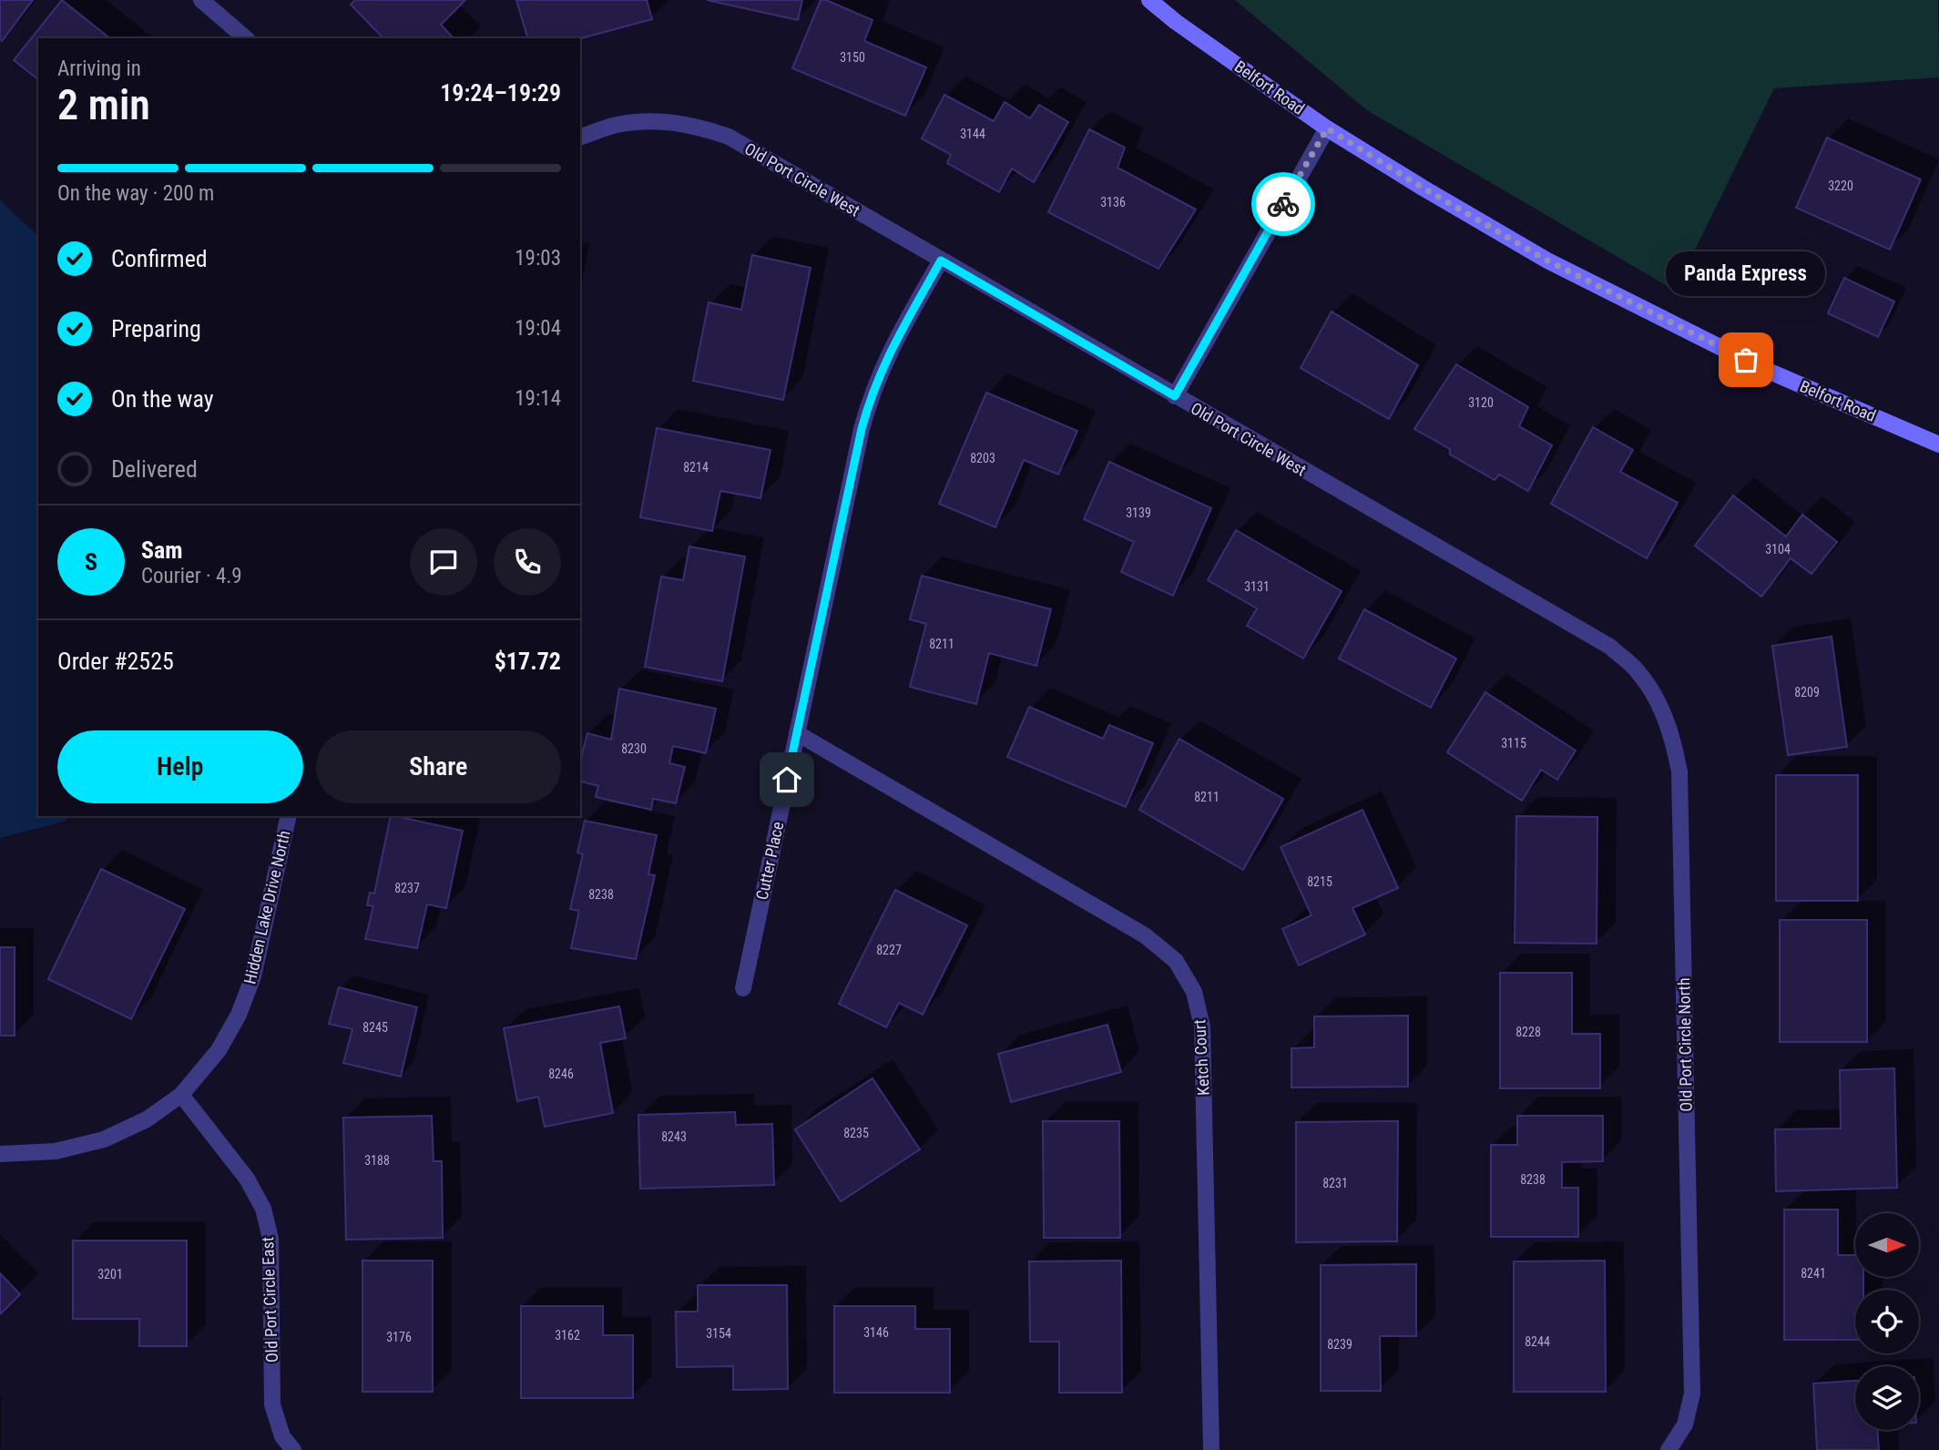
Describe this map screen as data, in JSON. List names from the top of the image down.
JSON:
{
  "streets": {
    "street": [
      "Belfort Road",
      "Old Port Circle West",
      "Cutter Place",
      "Hidden Lake Drive North",
      "Old Port Circle North",
      "Ketch Court",
      "Old Port Circle East"
    ]
  },
  "crossings": [
    ["Old Port Circle West", "Cutter Place"],
    ["Old Port Circle West", "Old Port Circle North"],
    ["Cutter Place", "Ketch Court"],
    ["Hidden Lake Drive North", "Old Port Circle East"]
  ],
  "places": ["Panda Express"],
  "house_numbers": [
    "3150",
    "3144",
    "3220",
    "3136",
    "3120",
    "8203",
    "8214",
    "3139",
    "3104",
    "3131",
    "8211",
    "8209",
    "3115",
    "8230",
    "8211",
    "8215",
    "8237",
    "8238",
    "8227",
    "8245",
    "8228",
    "8246",
    "8235",
    "8243",
    "3188",
    "8238",
    "8231",
    "8241",
    "3201",
    "3146",
    "3154",
    "3162",
    "3176",
    "8244",
    "8239"
  ],
  "north": "right",
  "page": {
    "heading": ["2 min", "Arriving in", "19:24–19:29"],
    "panel": [
      "Sam",
      "Courier · 4.9",
      "Order #2525",
      "$17.72"
    ],
    "bar": "On the way · 200 m",
    "list": [
      ["Confirmed", "19:03"],
      ["Preparing", "19:04"],
      ["On the way", "19:14"],
      "Delivered"
    ],
    "bubble": "Panda Express",
    "round": "S",
    "buttons": ["Help", "Share"]
  }
}
